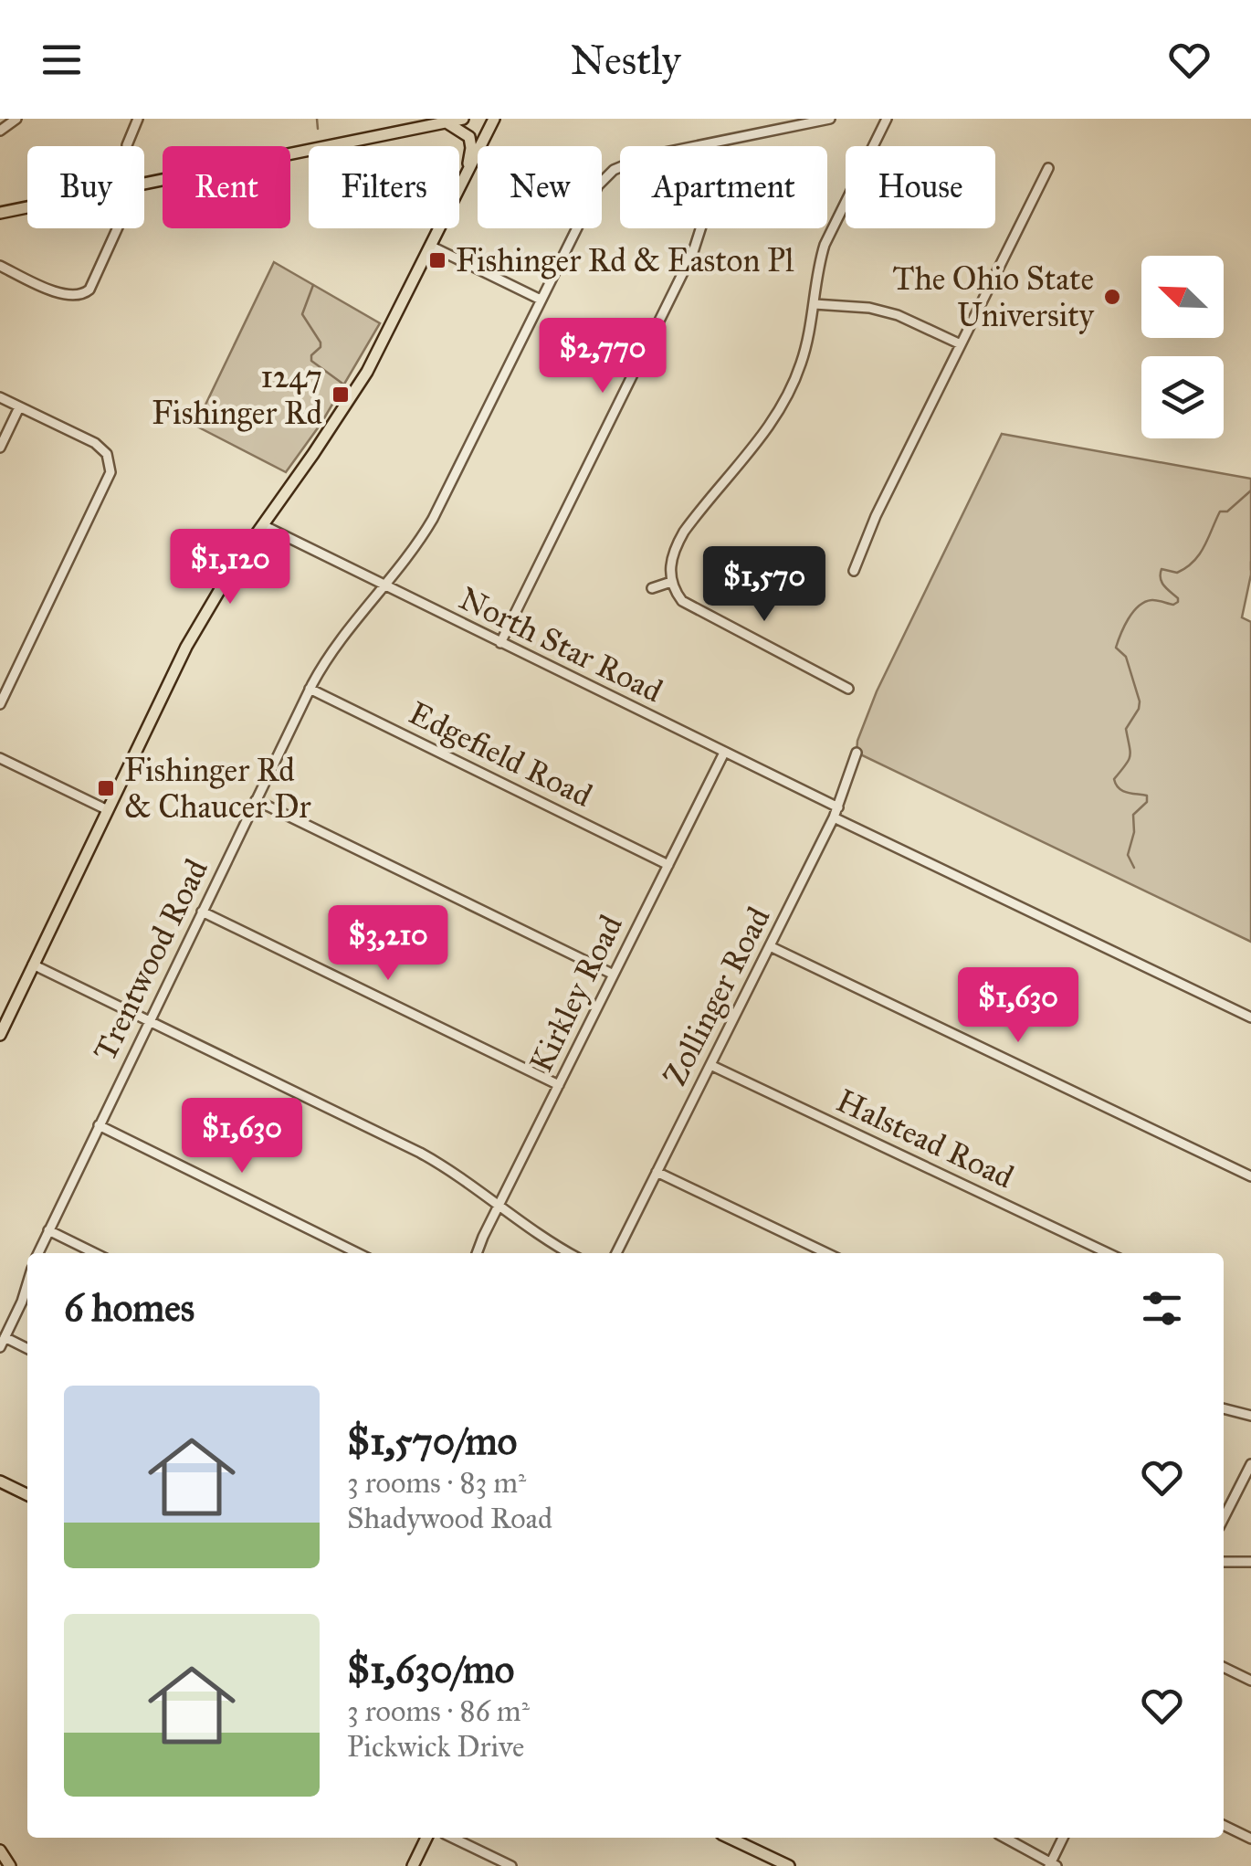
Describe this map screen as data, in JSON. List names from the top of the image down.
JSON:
{
  "streets": {
    "street": [
      "North Star Road",
      "Edgefield Road",
      "Trentwood Road",
      "Kirkley Road",
      "Zollinger Road",
      "Halstead Road"
    ]
  },
  "crossings": [
    ["North Star Road", "Trentwood Road"],
    ["North Star Road", "Kirkley Road"],
    ["North Star Road", "Zollinger Road"],
    ["Edgefield Road", "Trentwood Road"],
    ["Edgefield Road", "Kirkley Road"],
    ["Zollinger Road", "Halstead Road"]
  ],
  "places": {
    "transit": ["Fishinger Rd & Easton Pl", "1247 Fishinger Rd", "Fishinger Rd & Chaucer Dr"],
    "other": ["The Ohio State University"]
  },
  "north": "top left",
  "page": {
    "header": "Nestly",
    "chip": [
      "Buy",
      "Rent",
      "Filters",
      "New",
      "Apartment",
      "House"
    ],
    "price": [
      "$2,770",
      "$1,120",
      "$1,570",
      "$3,210",
      "$1,630",
      "$1,630"
    ],
    "heading": "6 homes",
    "list": [
      {
        "name": "$1,570/mo",
        "note": "3 rooms · 83 m² · Shadywood Road"
      },
      {
        "name": "$1,630/mo",
        "note": "3 rooms · 86 m² · Pickwick Drive"
      }
    ]
  }
}
